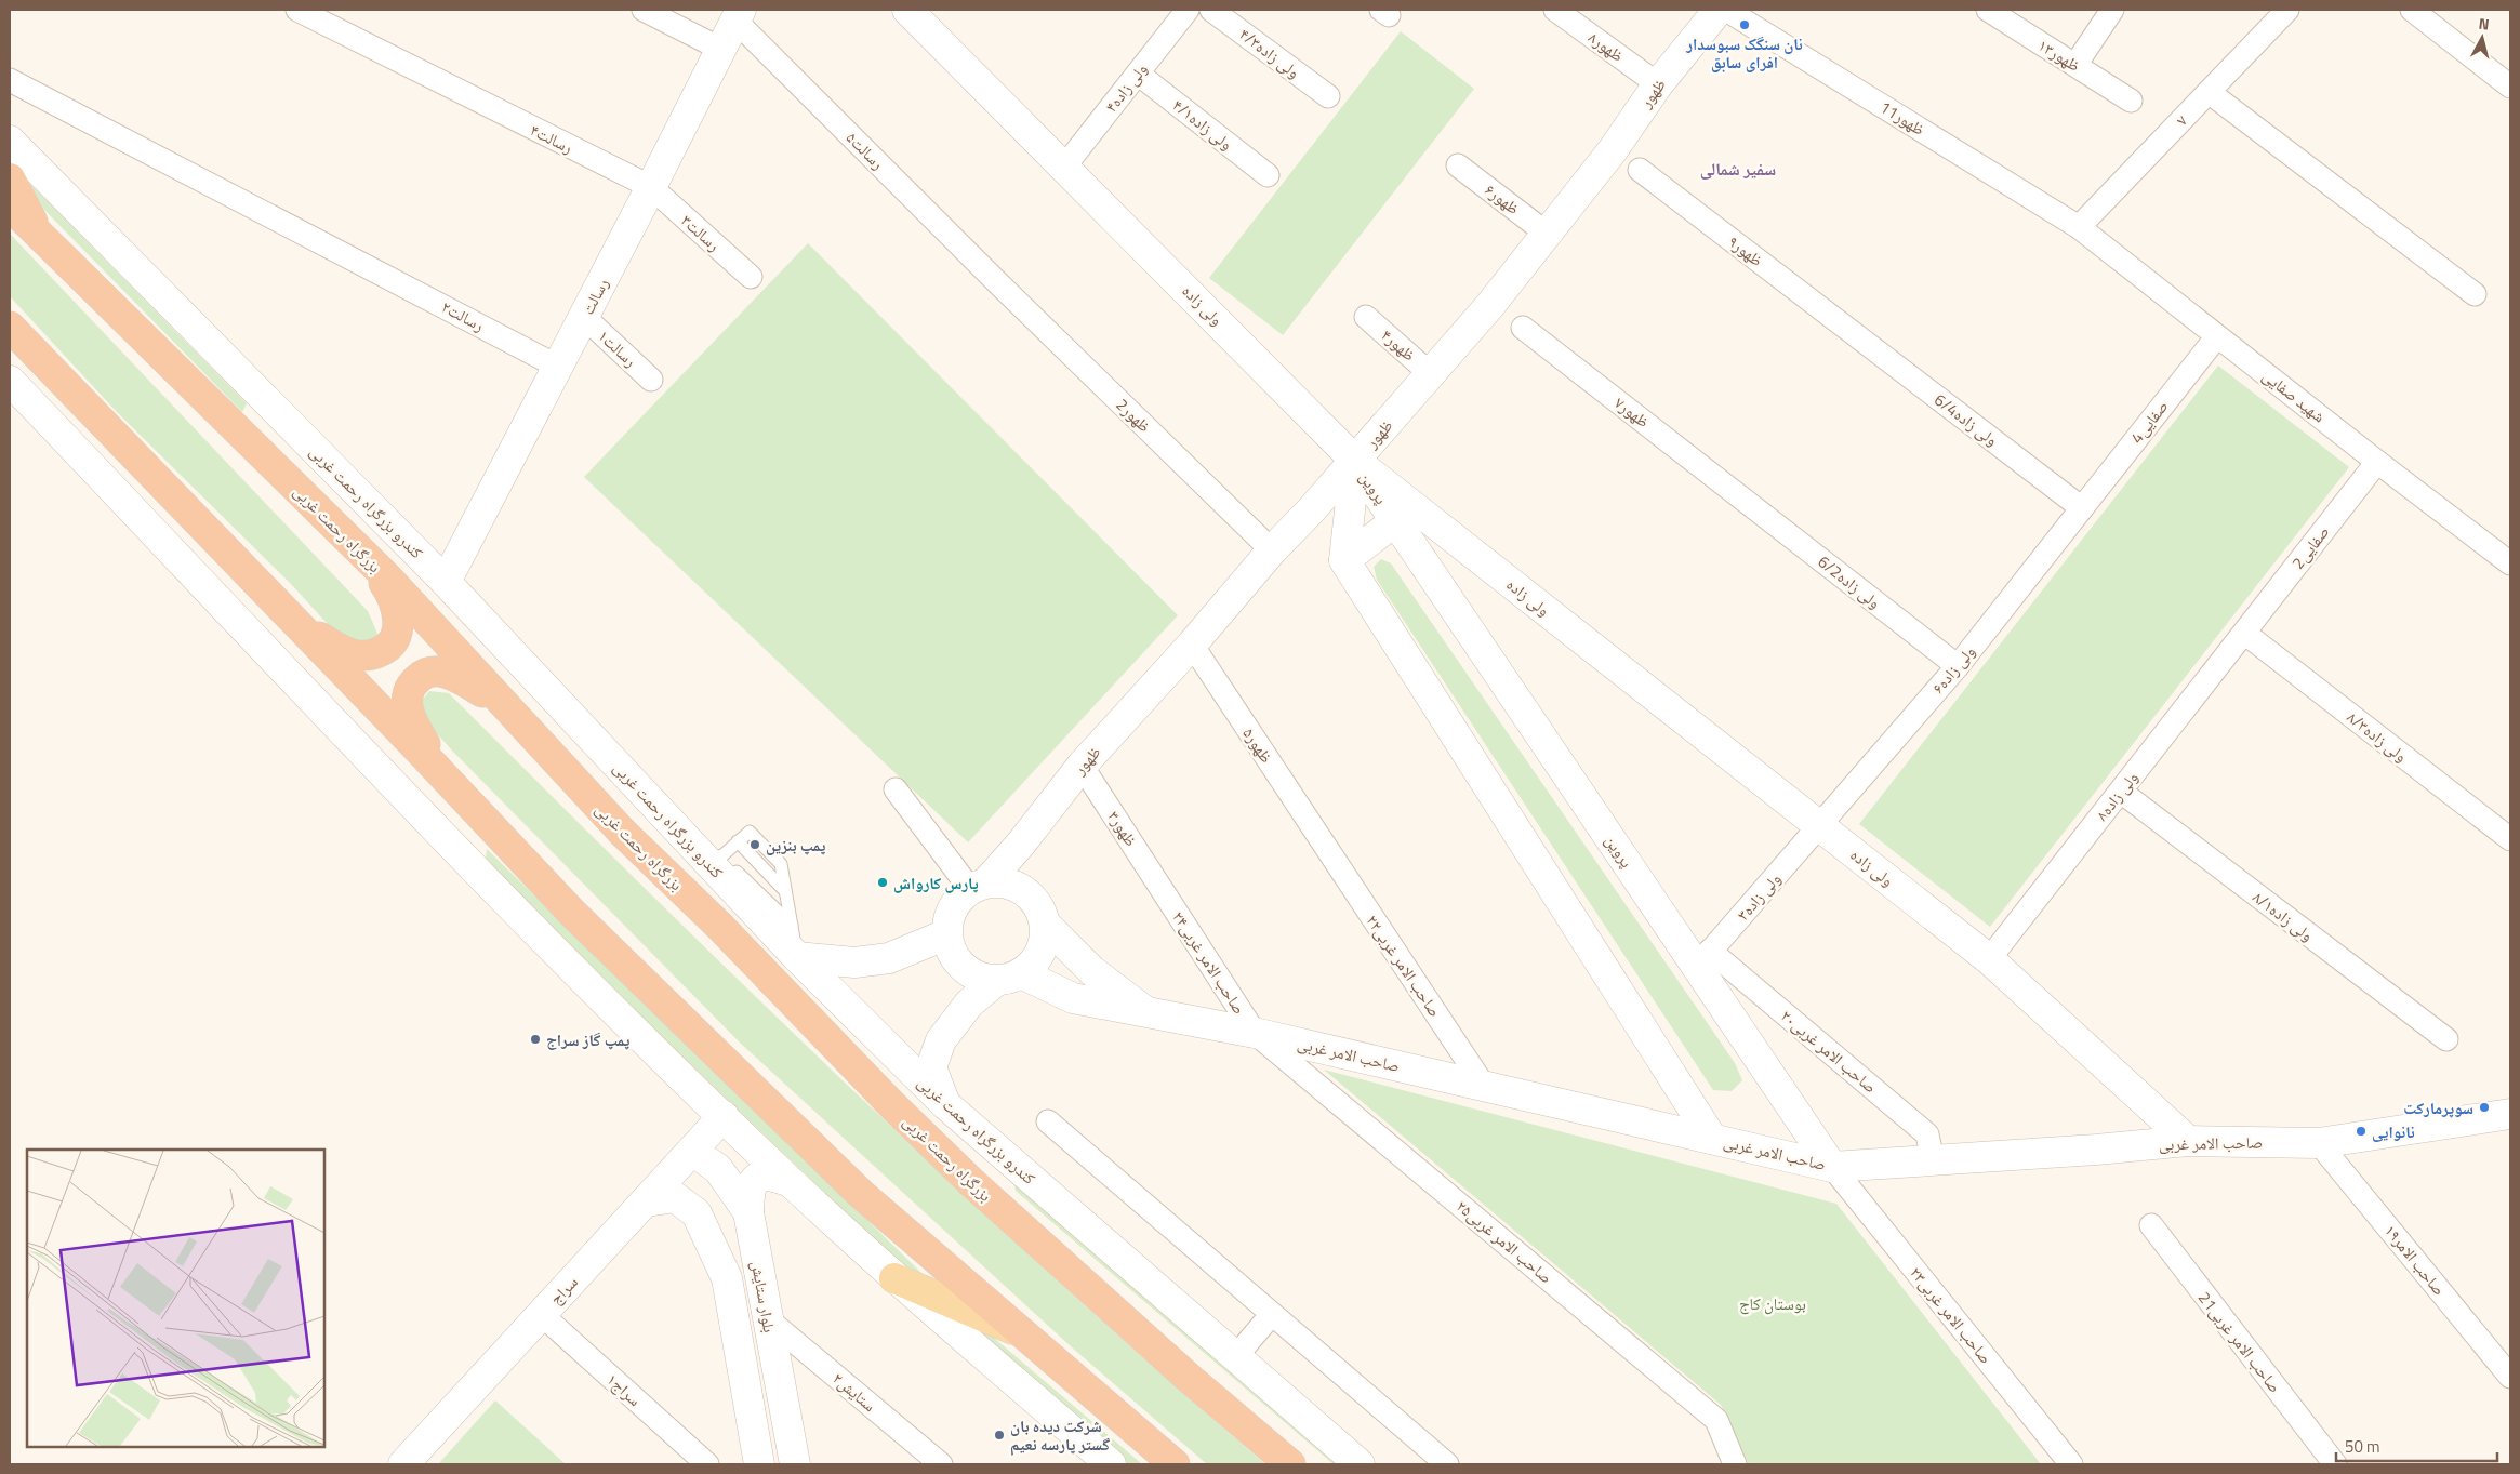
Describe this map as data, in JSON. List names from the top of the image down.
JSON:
{
  "streets": {
    "highway": ["بزرگراه رحمت غربی"],
    "street": [
      "ظهور۸",
      "ولی زاده۴/۳",
      "ظهور۱۳",
      "ولی زاده۴",
      "ظهور",
      "11ظهور",
      "۷",
      "ولی زاده۴/۱",
      "رسالت۴",
      "رسالت۵",
      "ظهور۶",
      "رسالت۳",
      "ظهور۹",
      "رسالت",
      "ولی زاده",
      "رسالت۲",
      "ظهور۴",
      "رسالت۱",
      "شهید صفایی",
      "ظهور۷",
      "2ظهور",
      "6/4ولی زاده",
      "4صفایی",
      "پروین",
      "کندرو بزرگراه رحمت غربی",
      "2صفایی",
      "6/2ولی زاده",
      "ولی زاده۶",
      "ولی زاده۸/۳",
      "ظهور۵",
      "ولی زاده۸",
      "ظهور۳",
      "ولی زاده۳",
      "ولی زاده۸/۱",
      "صاحب الامر غربی۲۴",
      "صاحب الامر غربی٢٢",
      "صاحب الامر غربی۲۰",
      "صاحب الامر غربی",
      "صاحب الامر غربی۲۵",
      "صاحب الامر۱۹",
      "سراج",
      "بلوار ستایش",
      "صاحب الامر غربی۲۳",
      "21صاحب الامر غربی",
      "سراج۱",
      "ستایش۲"
    ]
  },
  "crossings": [
    ["ظهور۸", "ظهور"],
    ["ولی زاده۴", "ولی زاده۴/۱"],
    ["ولی زاده۴", "ولی زاده"],
    ["ظهور", "ظهور۶"],
    ["ظهور", "ولی زاده"],
    ["ظهور", "ظهور۴"],
    ["ظهور", "2ظهور"],
    ["ظهور", "پروین"],
    ["ظهور", "ظهور۵"],
    ["ظهور", "ظهور۳"],
    ["ظهور", "صاحب الامر غربی"],
    ["11ظهور", "۷"],
    ["11ظهور", "شهید صفایی"],
    ["۷", "شهید صفایی"],
    ["رسالت۴", "رسالت۳"],
    ["رسالت۴", "رسالت"],
    ["رسالت۵", "رسالت"],
    ["رسالت۵", "2ظهور"],
    ["رسالت۳", "رسالت"],
    ["ظهور۹", "6/4ولی زاده"],
    ["رسالت", "رسالت۲"],
    ["رسالت", "رسالت۱"],
    ["رسالت", "کندرو بزرگراه رحمت غربی"],
    ["ولی زاده", "پروین"],
    ["ولی زاده", "ولی زاده۶"],
    ["ولی زاده", "ولی زاده۸"],
    ["ولی زاده", "ولی زاده۳"],
    ["ولی زاده", "صاحب الامر غربی"],
    ["شهید صفایی", "4صفایی"],
    ["شهید صفایی", "2صفایی"],
    ["ظهور۷", "6/2ولی زاده"],
    ["6/4ولی زاده", "4صفایی"],
    ["6/4ولی زاده", "ولی زاده۶"],
    ["4صفایی", "ولی زاده۶"],
    ["پروین", "ولی زاده۳"],
    ["پروین", "صاحب الامر غربی۲۰"],
    ["پروین", "صاحب الامر غربی"],
    ["پروین", "صاحب الامر غربی۲۳"],
    ["2صفایی", "ولی زاده۸/۳"],
    ["2صفایی", "ولی زاده۸"],
    ["6/2ولی زاده", "ولی زاده۶"],
    ["ولی زاده۶", "ولی زاده۳"],
    ["ولی زاده۸/۳", "ولی زاده۸"],
    ["ظهور۵", "صاحب الامر غربی٢٢"],
    ["ولی زاده۸", "ولی زاده۸/۱"],
    ["ظهور۳", "صاحب الامر غربی۲۴"],
    ["ولی زاده۳", "صاحب الامر غربی۲۰"],
    ["صاحب الامر غربی۲۴", "صاحب الامر غربی"],
    ["صاحب الامر غربی۲۴", "صاحب الامر غربی۲۵"],
    ["صاحب الامر غربی٢٢", "صاحب الامر غربی"],
    ["صاحب الامر غربی۲۰", "صاحب الامر غربی"],
    ["صاحب الامر غربی", "صاحب الامر غربی۲۵"],
    ["صاحب الامر غربی", "صاحب الامر۱۹"],
    ["صاحب الامر غربی", "صاحب الامر غربی۲۳"],
    ["سراج", "بلوار ستایش"],
    ["سراج", "سراج۱"],
    ["بلوار ستایش", "ستایش۲"]
  ],
  "districts": ["سفیر شمالی"],
  "parks": ["بوستان کاج"],
  "places": [
    "نان سنگک سبوسدار افرای سابق",
    "پمپ بنزین",
    "پارس کارواش",
    "پمپ گاز سراج",
    "سوپرمارکت",
    "نانوایی",
    "شرکت دیده بان گستر پارسه نعیم"
  ],
  "scale_bar": "50 m",
  "north": "top"
}
